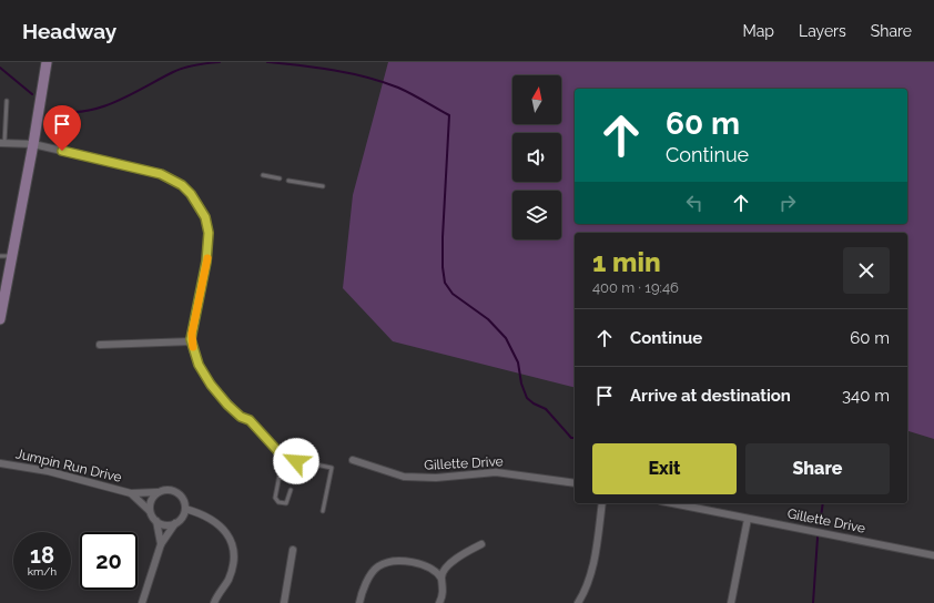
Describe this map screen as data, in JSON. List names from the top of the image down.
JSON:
{
  "streets": {
    "street": ["Gillette Drive", "Jumpin Run Drive"]
  },
  "north": "top",
  "page": {
    "header": "Headway",
    "nav": ["Map", "Layers", "Share"],
    "turn": ["60 m", "Continue"],
    "heading": ["1 min", "400 m · 19:46"],
    "list": [
      {
        "name": "Continue",
        "value": "60 m"
      },
      {
        "name": "Arrive at destination",
        "value": "340 m"
      }
    ],
    "buttons": ["Exit", "Share"],
    "speed": "18 km/h",
    "limit": "20"
  }
}
